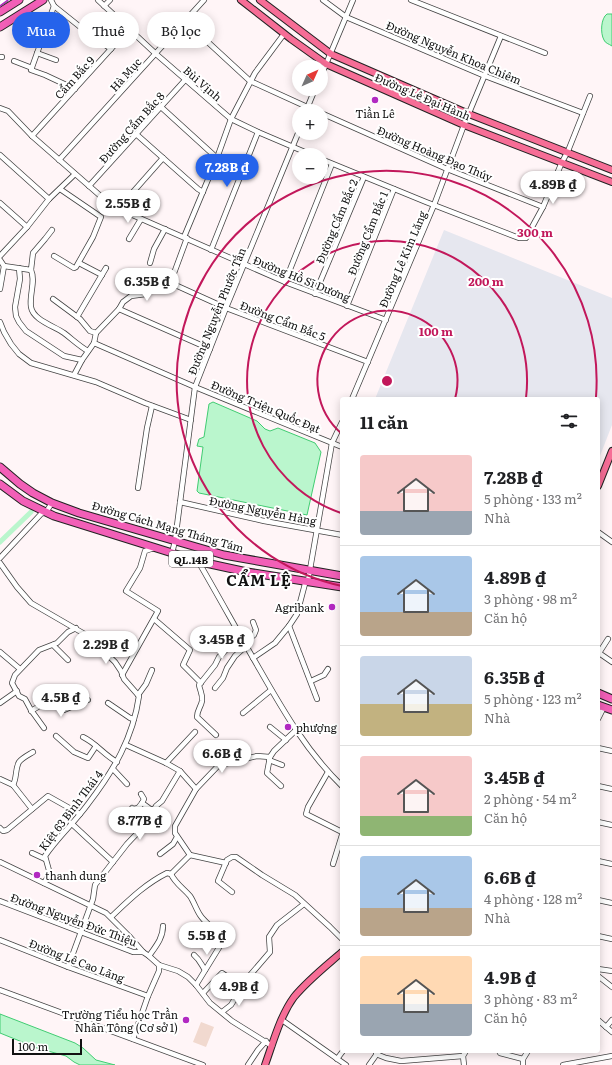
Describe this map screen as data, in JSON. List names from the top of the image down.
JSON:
{
  "streets": {
    "highway": ["Đường Cách Mạng Tháng Tám", "QL.14B"],
    "main road": ["Đường Lê Đại Hành"],
    "street": [
      "Đường Nguyễn Khoa Chiêm",
      "Hà Mục",
      "Cẩm Bắc 9",
      "Bùi Vịnh",
      "Đường Cẩm Bắc 8",
      "Đường Hoàng Đạo Thúy",
      "Đường Cẩm Bắc 2",
      "Đường Cẩm Bắc 1",
      "Đường Lê Kim Lăng",
      "Đường Hồ Sĩ Dương",
      "Đường Nguyễn Phước Tấn",
      "Đường Cẩm Bắc 5",
      "Đường Triệu Quốc Đạt",
      "Đường Nguyễn Hàng",
      "Kiệt 63 Bình Thái 4",
      "Đường Nguyễn Đức Thiệu",
      "Đường Lê Cao Lãng"
    ]
  },
  "crossings": [
    ["Đường Nguyễn Khoa Chiêm", "Đường Lê Kim Lăng"],
    ["Hà Mục", "Bùi Vịnh"],
    ["Hà Mục", "Đường Hồ Sĩ Dương"],
    ["Cẩm Bắc 9", "Đường Hồ Sĩ Dương"],
    ["Bùi Vịnh", "Đường Cẩm Bắc 8"],
    ["Bùi Vịnh", "Đường Nguyễn Phước Tấn"],
    ["Đường Lê Đại Hành", "Đường Lê Kim Lăng"],
    ["Đường Cẩm Bắc 8", "Đường Hồ Sĩ Dương"],
    ["Đường Hoàng Đạo Thúy", "Đường Lê Kim Lăng"],
    ["Đường Cẩm Bắc 2", "Đường Hồ Sĩ Dương"],
    ["Đường Cẩm Bắc 1", "Đường Hồ Sĩ Dương"],
    ["Đường Lê Kim Lăng", "Đường Hồ Sĩ Dương"],
    ["Đường Lê Kim Lăng", "Đường Cẩm Bắc 5"],
    ["Đường Hồ Sĩ Dương", "Đường Nguyễn Phước Tấn"],
    ["Đường Nguyễn Phước Tấn", "Đường Cẩm Bắc 5"],
    ["Đường Nguyễn Phước Tấn", "Đường Triệu Quốc Đạt"],
    ["Đường Nguyễn Phước Tấn", "Đường Nguyễn Hàng"],
    ["Đường Nguyễn Phước Tấn", "Đường Cách Mạng Tháng Tám"]
  ],
  "districts": ["CẨM LỆ"],
  "places": [
    "Tiần Lê",
    "Agribank",
    "phượng",
    "thanh dung",
    "Trường Tiểu học Trần Nhân Tông (Cơ sở 1)"
  ],
  "scale_bar": "100 m",
  "north": "top right",
  "page": {
    "chip": ["Mua", "Thuê", "Bộ lọc"],
    "map_buttons": ["+", "−"],
    "price": [
      "7.28B ₫",
      "4.89B ₫",
      "2.55B ₫",
      "6.35B ₫",
      "3.45B ₫",
      "2.29B ₫",
      "4.5B ₫",
      "6.6B ₫",
      "8.77B ₫",
      "5.5B ₫",
      "4.9B ₫"
    ],
    "heading": "11 căn",
    "list": [
      {
        "name": "7.28B ₫",
        "note": "5 phòng · 133 m² · Nhà"
      },
      {
        "name": "4.89B ₫",
        "note": "3 phòng · 98 m² · Căn hộ"
      },
      {
        "name": "6.35B ₫",
        "note": "5 phòng · 123 m² · Nhà"
      },
      {
        "name": "3.45B ₫",
        "note": "2 phòng · 54 m² · Căn hộ"
      },
      {
        "name": "6.6B ₫",
        "note": "4 phòng · 128 m² · Nhà"
      },
      {
        "name": "4.9B ₫",
        "note": "3 phòng · 83 m² · Căn hộ"
      }
    ],
    "scale": "100 m"
  },
  "rings": ["300 m", "200 m", "100 m"]
}
